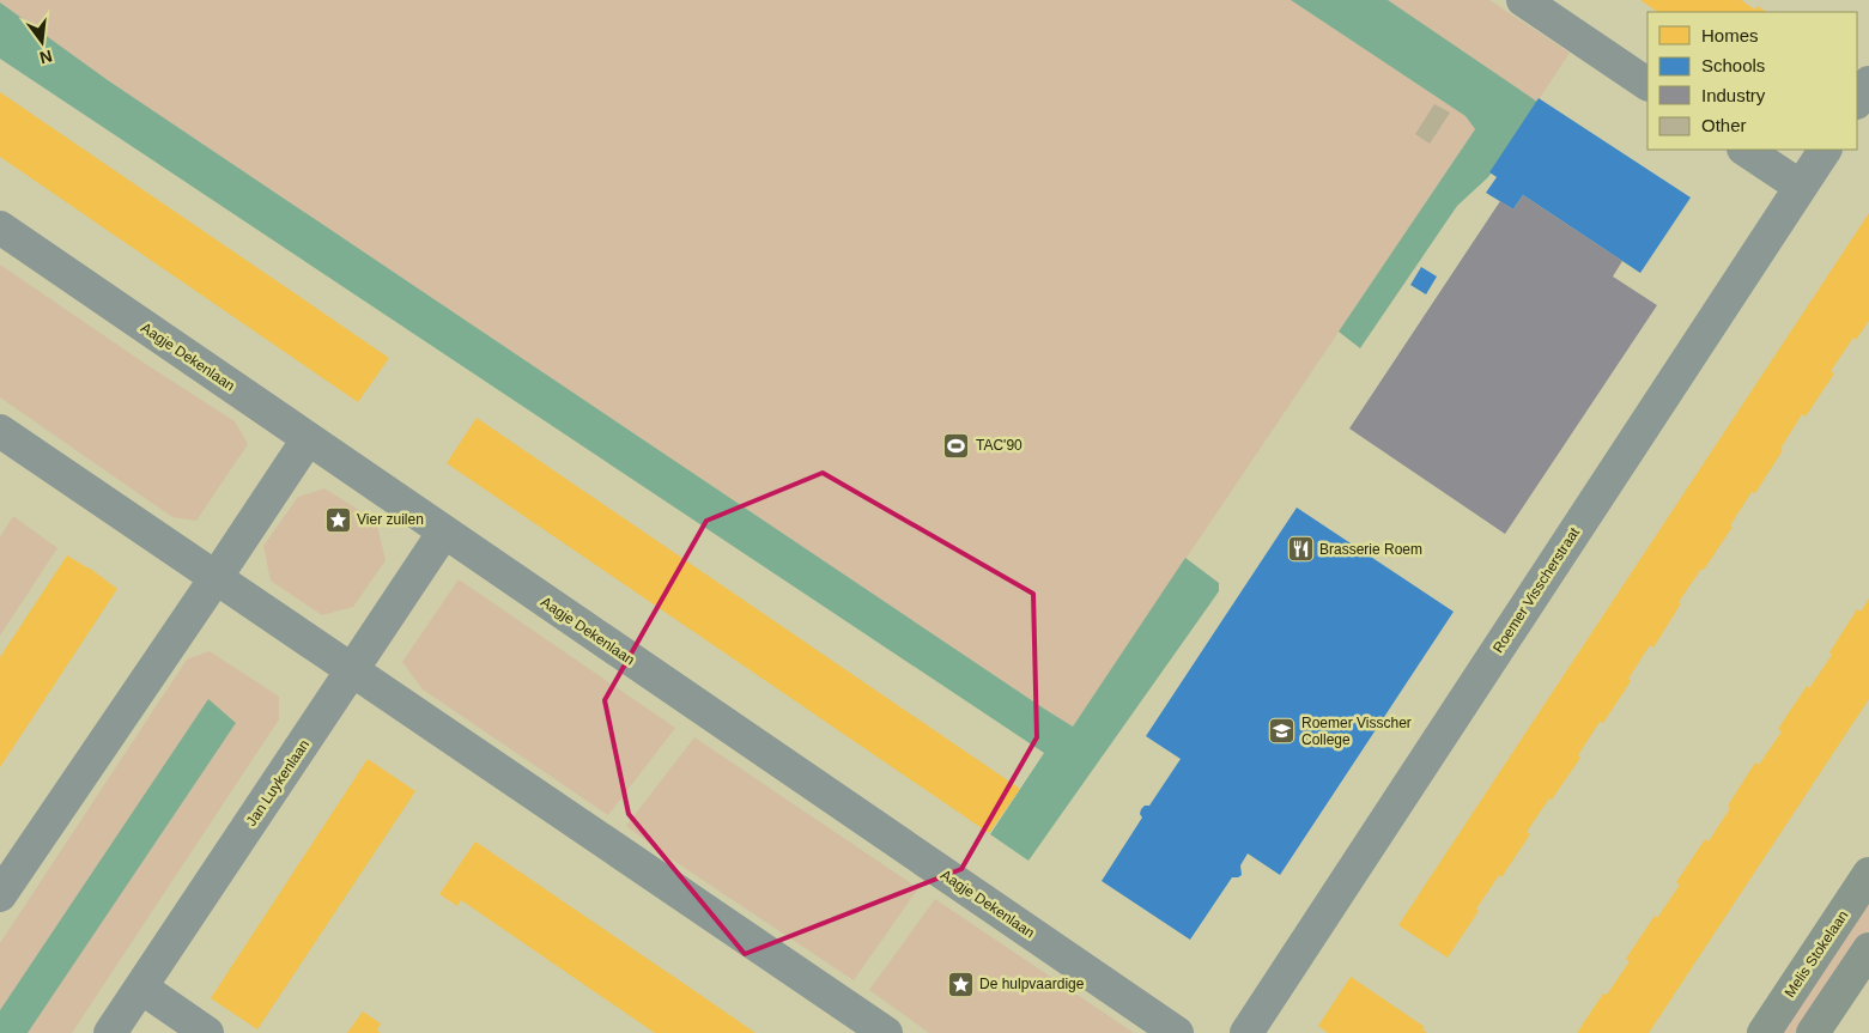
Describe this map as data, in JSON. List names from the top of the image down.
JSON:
{
  "streets": {
    "street": [
      "Aagje Dekenlaan",
      "Roemer Visscherstraat",
      "Jan Luykenlaan",
      "Melis Stokelaan"
    ]
  },
  "crossings": [
    ["Aagje Dekenlaan", "Jan Luykenlaan"]
  ],
  "places": {
    "sports": ["TAC'90"],
    "place": ["Vier zuilen", "De hulpvaardige"],
    "restaurant": ["Brasserie Roem"],
    "school or university": ["Roemer Visscher College"]
  },
  "legend": [
    "Homes",
    "Schools",
    "Industry",
    "Other"
  ],
  "north": "bottom"
}
